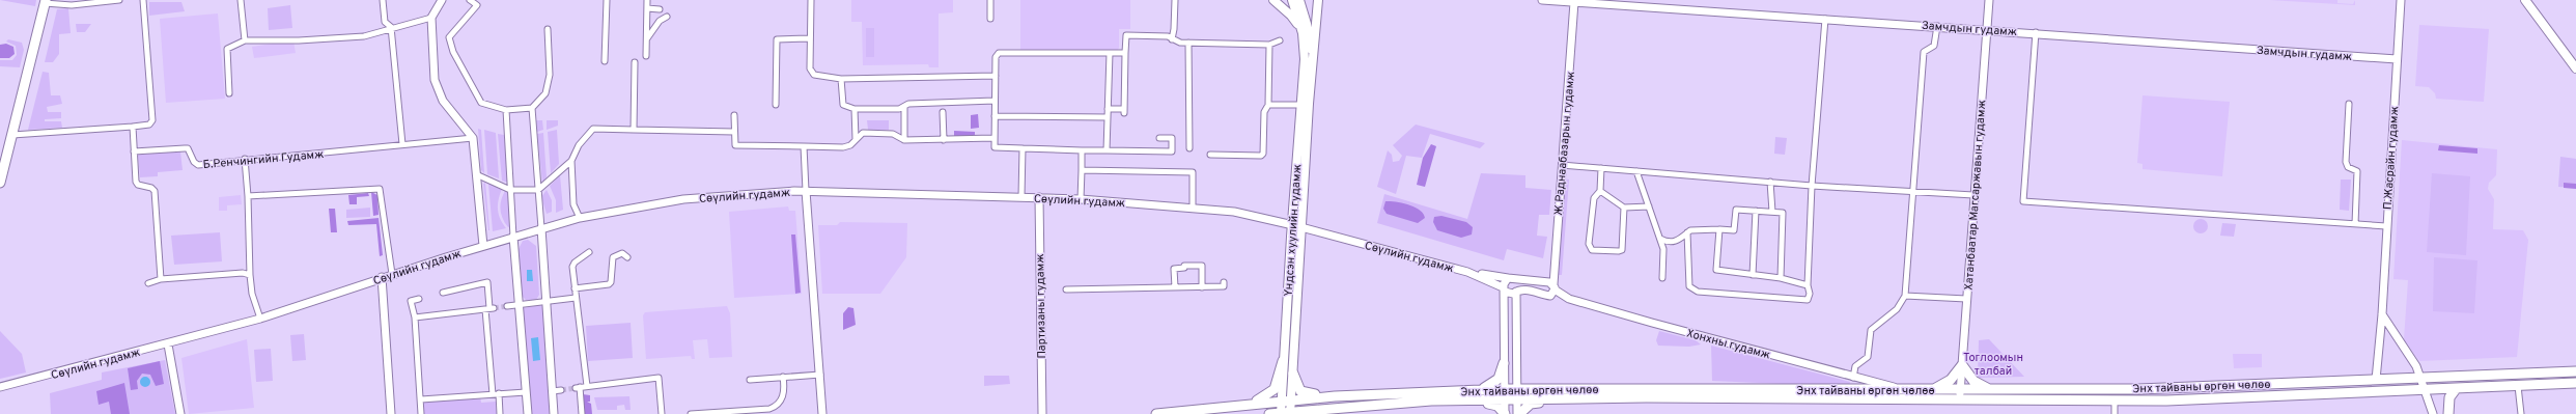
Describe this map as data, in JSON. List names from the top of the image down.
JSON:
{
  "streets": {
    "highway": ["Энх тайваны өргөн чөлөө"],
    "main road": [
      "Замчдын гудамж",
      "Ж.Раднаабазарын гудамж",
      "П.Жасрайн гудамж",
      "Сөүлийн гудамж",
      "Хатанбаатар Магсаржавын гудамж",
      "Үндсэн хуулийн гудамж",
      "Партизаны гудамж",
      "Хонхны гудамж"
    ],
    "street": ["Б.Ренчингийн Гудамж"]
  },
  "crossings": [
    ["Замчдын гудамж", "Ж.Раднаабазарын гудамж"],
    ["Замчдын гудамж", "П.Жасрайн гудамж"],
    ["Замчдын гудамж", "Хатанбаатар Магсаржавын гудамж"],
    ["Ж.Раднаабазарын гудамж", "Сөүлийн гудамж"],
    ["Ж.Раднаабазарын гудамж", "Хонхны гудамж"],
    ["П.Жасрайн гудамж", "Энх тайваны өргөн чөлөө"],
    ["Сөүлийн гудамж", "Үндсэн хуулийн гудамж"],
    ["Сөүлийн гудамж", "Партизаны гудамж"],
    ["Сөүлийн гудамж", "Хонхны гудамж"],
    ["Хатанбаатар Магсаржавын гудамж", "Энх тайваны өргөн чөлөө"],
    ["Үндсэн хуулийн гудамж", "Энх тайваны өргөн чөлөө"],
    ["Хонхны гудамж", "Энх тайваны өргөн чөлөө"]
  ],
  "parks": ["Тоглоомын талбай"]
}
